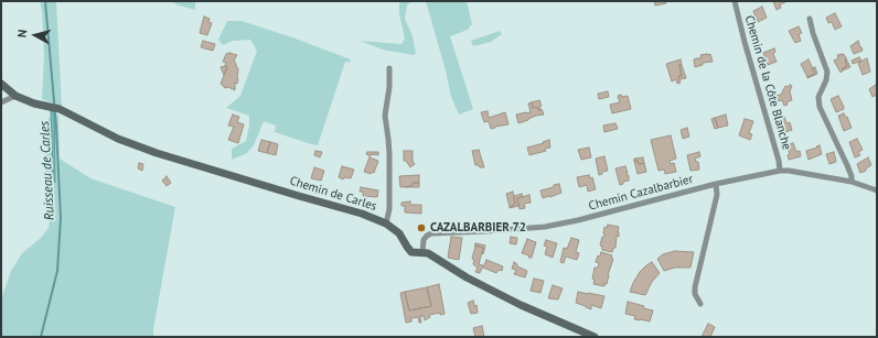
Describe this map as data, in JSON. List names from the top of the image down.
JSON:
{
  "streets": {
    "street": ["Chemin de la Côte Blanche", "Chemin Cazalbarbier", "Chemin de Carles"]
  },
  "crossings": [
    ["Chemin de la Côte Blanche", "Chemin Cazalbarbier"],
    ["Chemin Cazalbarbier", "Chemin de Carles"]
  ],
  "water": ["Ruisseau de Carles"],
  "places": ["CAZALBARBIER 72"],
  "north": "left"
}
